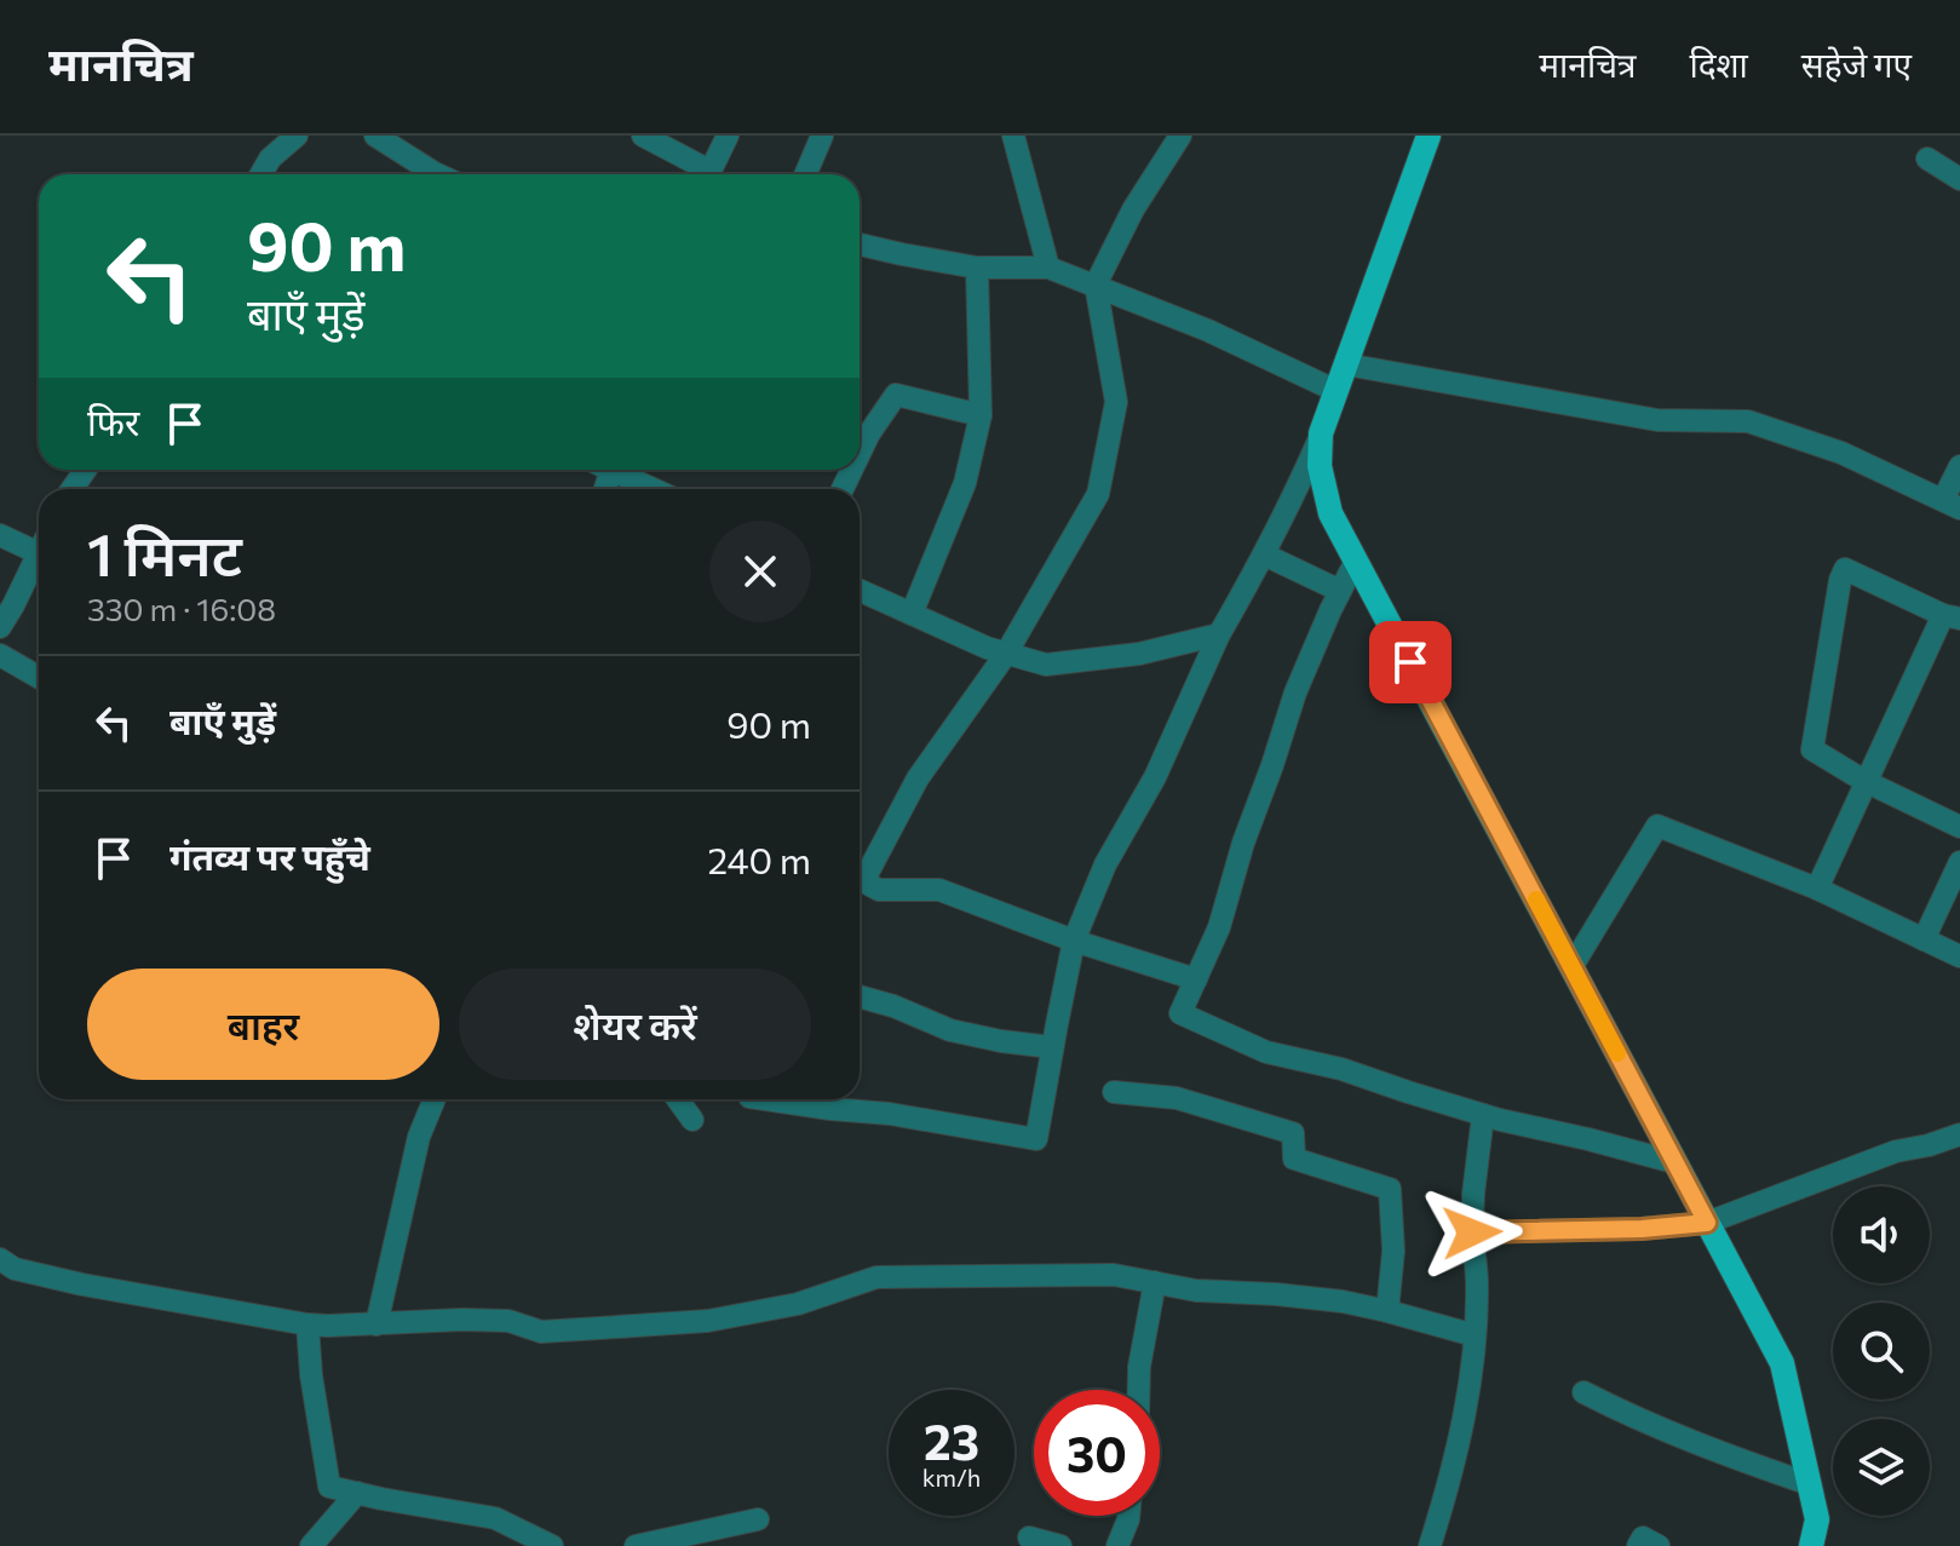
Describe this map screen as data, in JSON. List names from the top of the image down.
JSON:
{
  "page": {
    "header": "मानचित्र",
    "nav": ["मानचित्र", "दिशा", "सहेजे गए"],
    "turn": ["90 m", "बाएँ मुड़ें"],
    "then": "फिर",
    "heading": ["1 मिनट", "330 m · 16:08"],
    "list": [
      {
        "name": "बाएँ मुड़ें",
        "value": "90 m"
      },
      {
        "name": "गंतव्य पर पहुँचे",
        "value": "240 m"
      }
    ],
    "buttons": ["बाहर", "शेयर करें"],
    "speed": "23 km/h",
    "limit": "30"
  }
}
